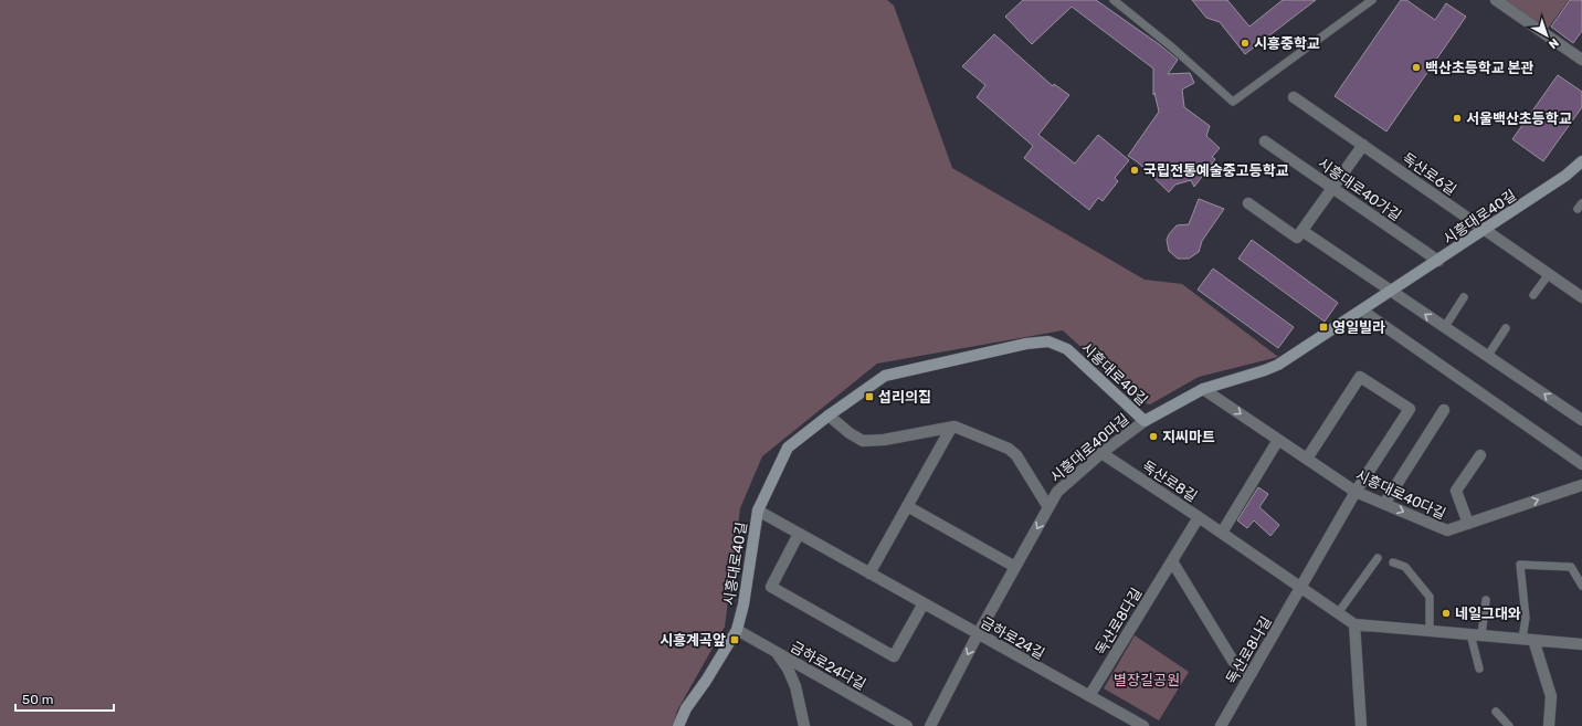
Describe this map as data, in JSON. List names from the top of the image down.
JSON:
{
  "streets": {
    "street": [
      "독산로6길",
      "시흥대로40가길",
      "시흥대로40길",
      "시흥대로40마길",
      "독산로8길",
      "시흥대로40다길",
      "독산로8다길",
      "금하로24길",
      "독산로8나길",
      "금하로24다길"
    ]
  },
  "crossings": [
    ["독산로6길", "시흥대로40길"],
    ["시흥대로40가길", "시흥대로40길"],
    ["시흥대로40길", "시흥대로40마길"],
    ["시흥대로40길", "시흥대로40다길"],
    ["시흥대로40길", "금하로24길"],
    ["시흥대로40길", "금하로24다길"],
    ["시흥대로40마길", "독산로8길"],
    ["시흥대로40마길", "금하로24길"],
    ["독산로8길", "독산로8다길"],
    ["독산로8길", "독산로8나길"],
    ["독산로8다길", "금하로24길"]
  ],
  "one_way": ["시흥대로40마길", "시흥대로40다길"],
  "parks": ["별장길공원"],
  "places": {
    "other": [
      "시흥중학교",
      "백산초등학교 본관",
      "서울백산초등학교",
      "국립전통예술중고등학교",
      "지씨마트",
      "네일그대와"
    ],
    "transit": ["영일빌라", "섭리의집", "시흥계곡앞"]
  },
  "scale_bar": "50 m",
  "north": "bottom right"
}
